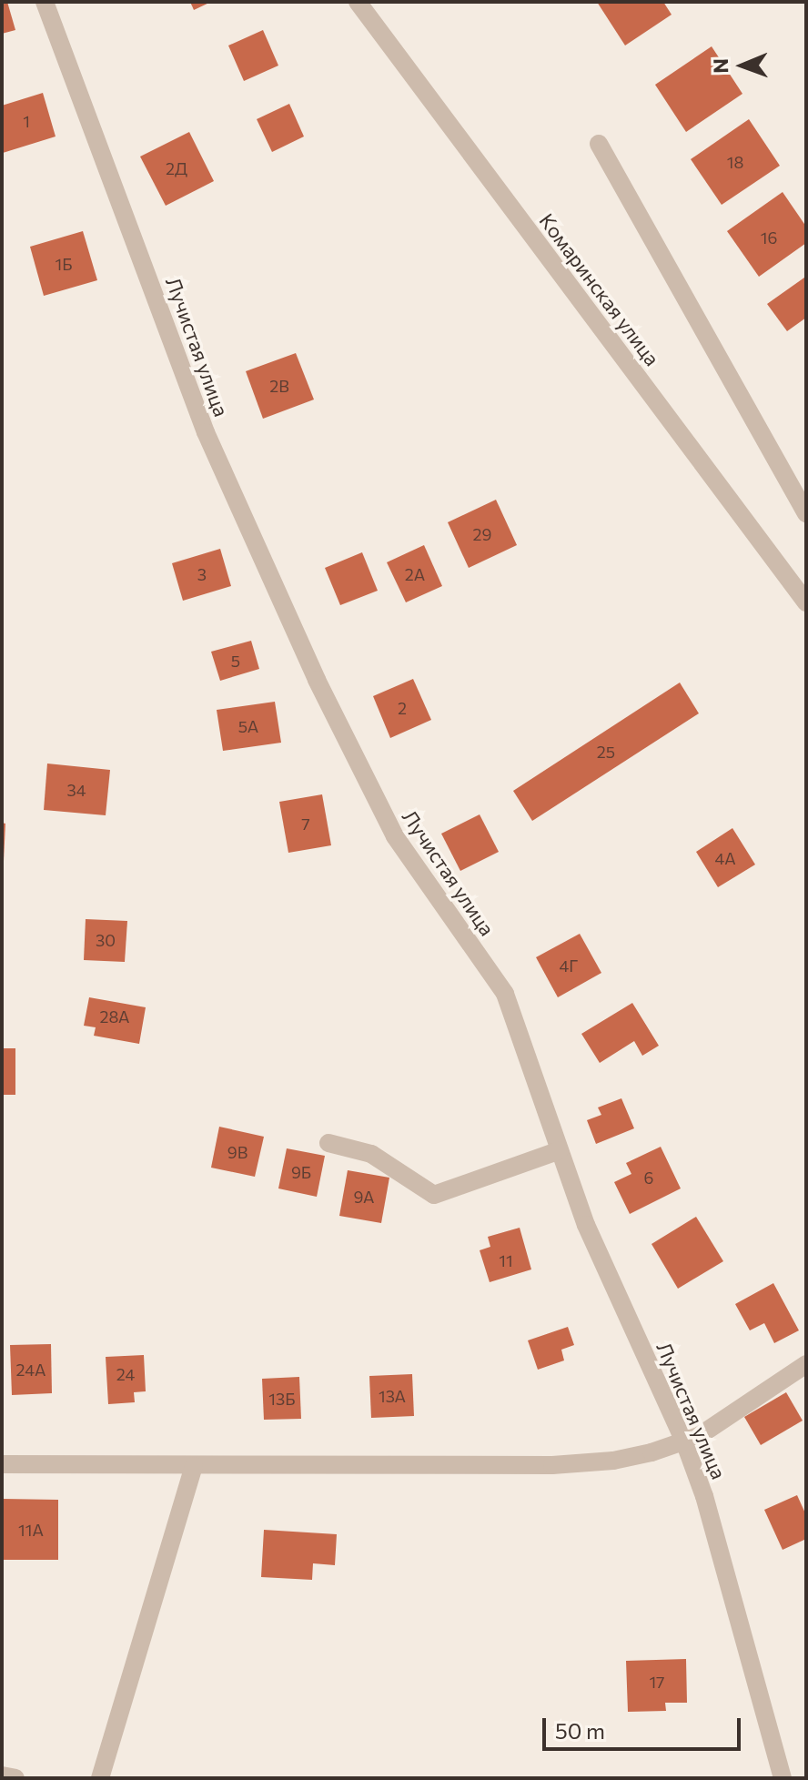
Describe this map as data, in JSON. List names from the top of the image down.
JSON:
{
  "streets": {
    "street": ["Комаринская улица", "Лучистая улица"]
  },
  "house_numbers": [
    "1",
    "18",
    "2Д",
    "16",
    "1Б",
    "2В",
    "29",
    "3",
    "2А",
    "5",
    "2",
    "5А",
    "25",
    "34",
    "7",
    "4А",
    "30",
    "4Г",
    "28А",
    "9В",
    "9Б",
    "6",
    "9А",
    "11",
    "24А",
    "24",
    "13А",
    "13Б",
    "11А",
    "17"
  ],
  "scale_bar": "50 m",
  "north": "left"
}
